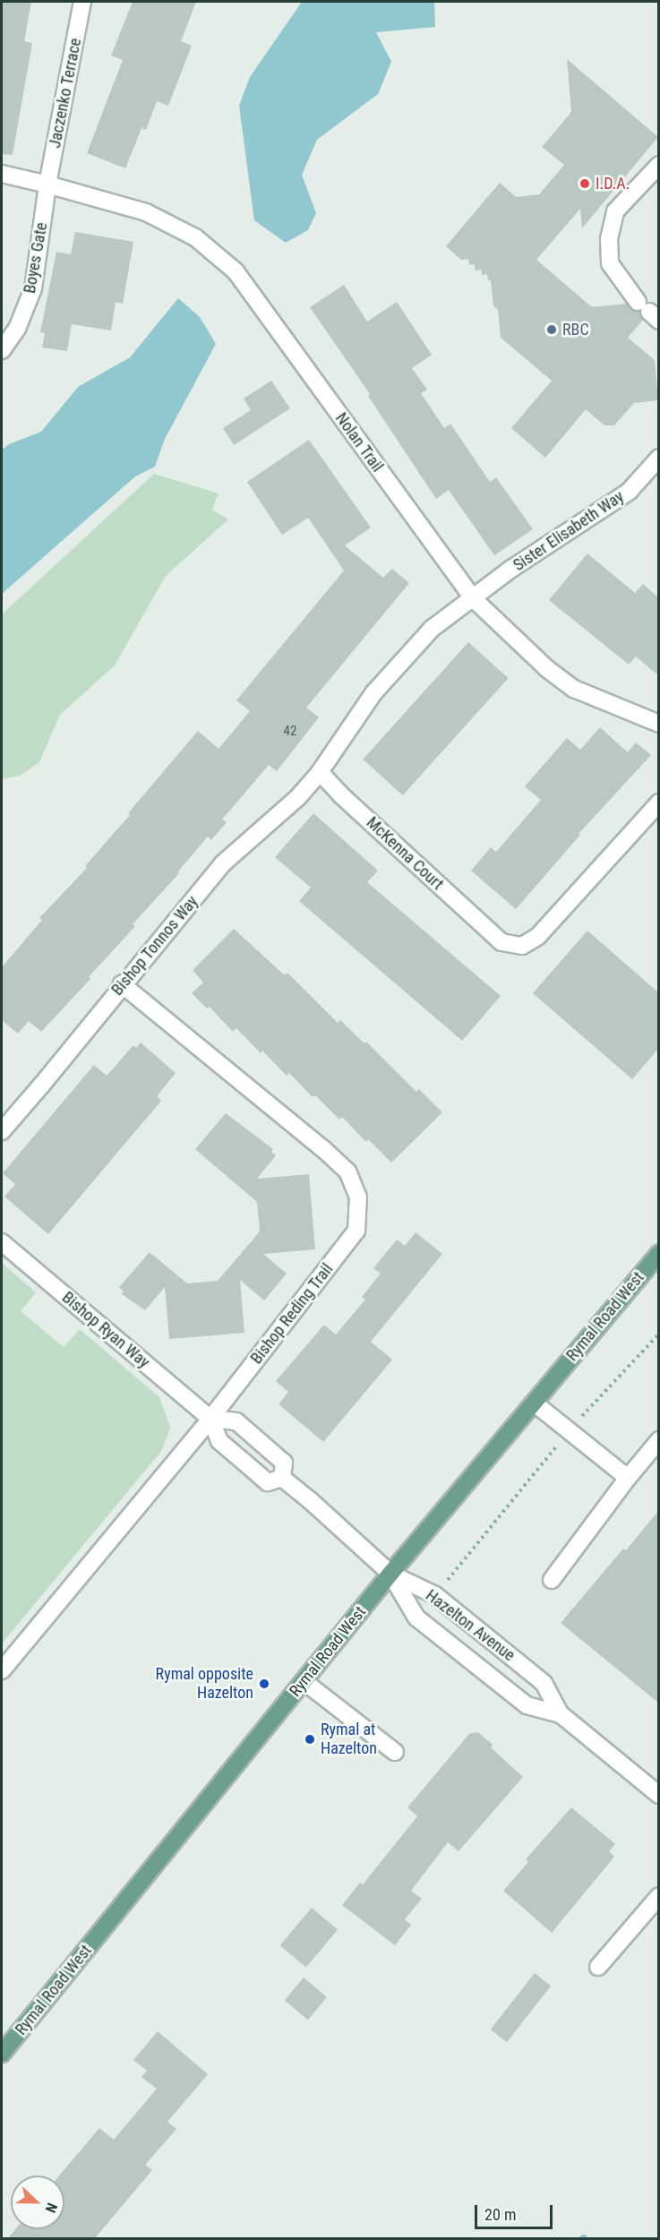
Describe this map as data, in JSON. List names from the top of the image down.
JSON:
{
  "streets": {
    "main road": ["Rymal Road West"],
    "street": [
      "Jaczenko Terrace",
      "Boyes Gate",
      "Nolan Trail",
      "Sister Elisabeth Way",
      "McKenna Court",
      "Bishop Tonnos Way",
      "Bishop Reding Trail",
      "Bishop Ryan Way",
      "Hazelton Avenue"
    ]
  },
  "crossings": [
    ["Jaczenko Terrace", "Boyes Gate"],
    ["Jaczenko Terrace", "Nolan Trail"],
    ["Boyes Gate", "Nolan Trail"],
    ["Nolan Trail", "Sister Elisabeth Way"],
    ["McKenna Court", "Bishop Tonnos Way"],
    ["Bishop Tonnos Way", "Bishop Reding Trail"],
    ["Bishop Reding Trail", "Bishop Ryan Way"],
    ["Rymal Road West", "Hazelton Avenue"]
  ],
  "places": [
    "I.D.A.",
    "RBC",
    "Rymal opposite Hazelton",
    "Rymal at Hazelton"
  ],
  "house_numbers": ["42"],
  "scale_bar": "20 m",
  "north": "right"
}
